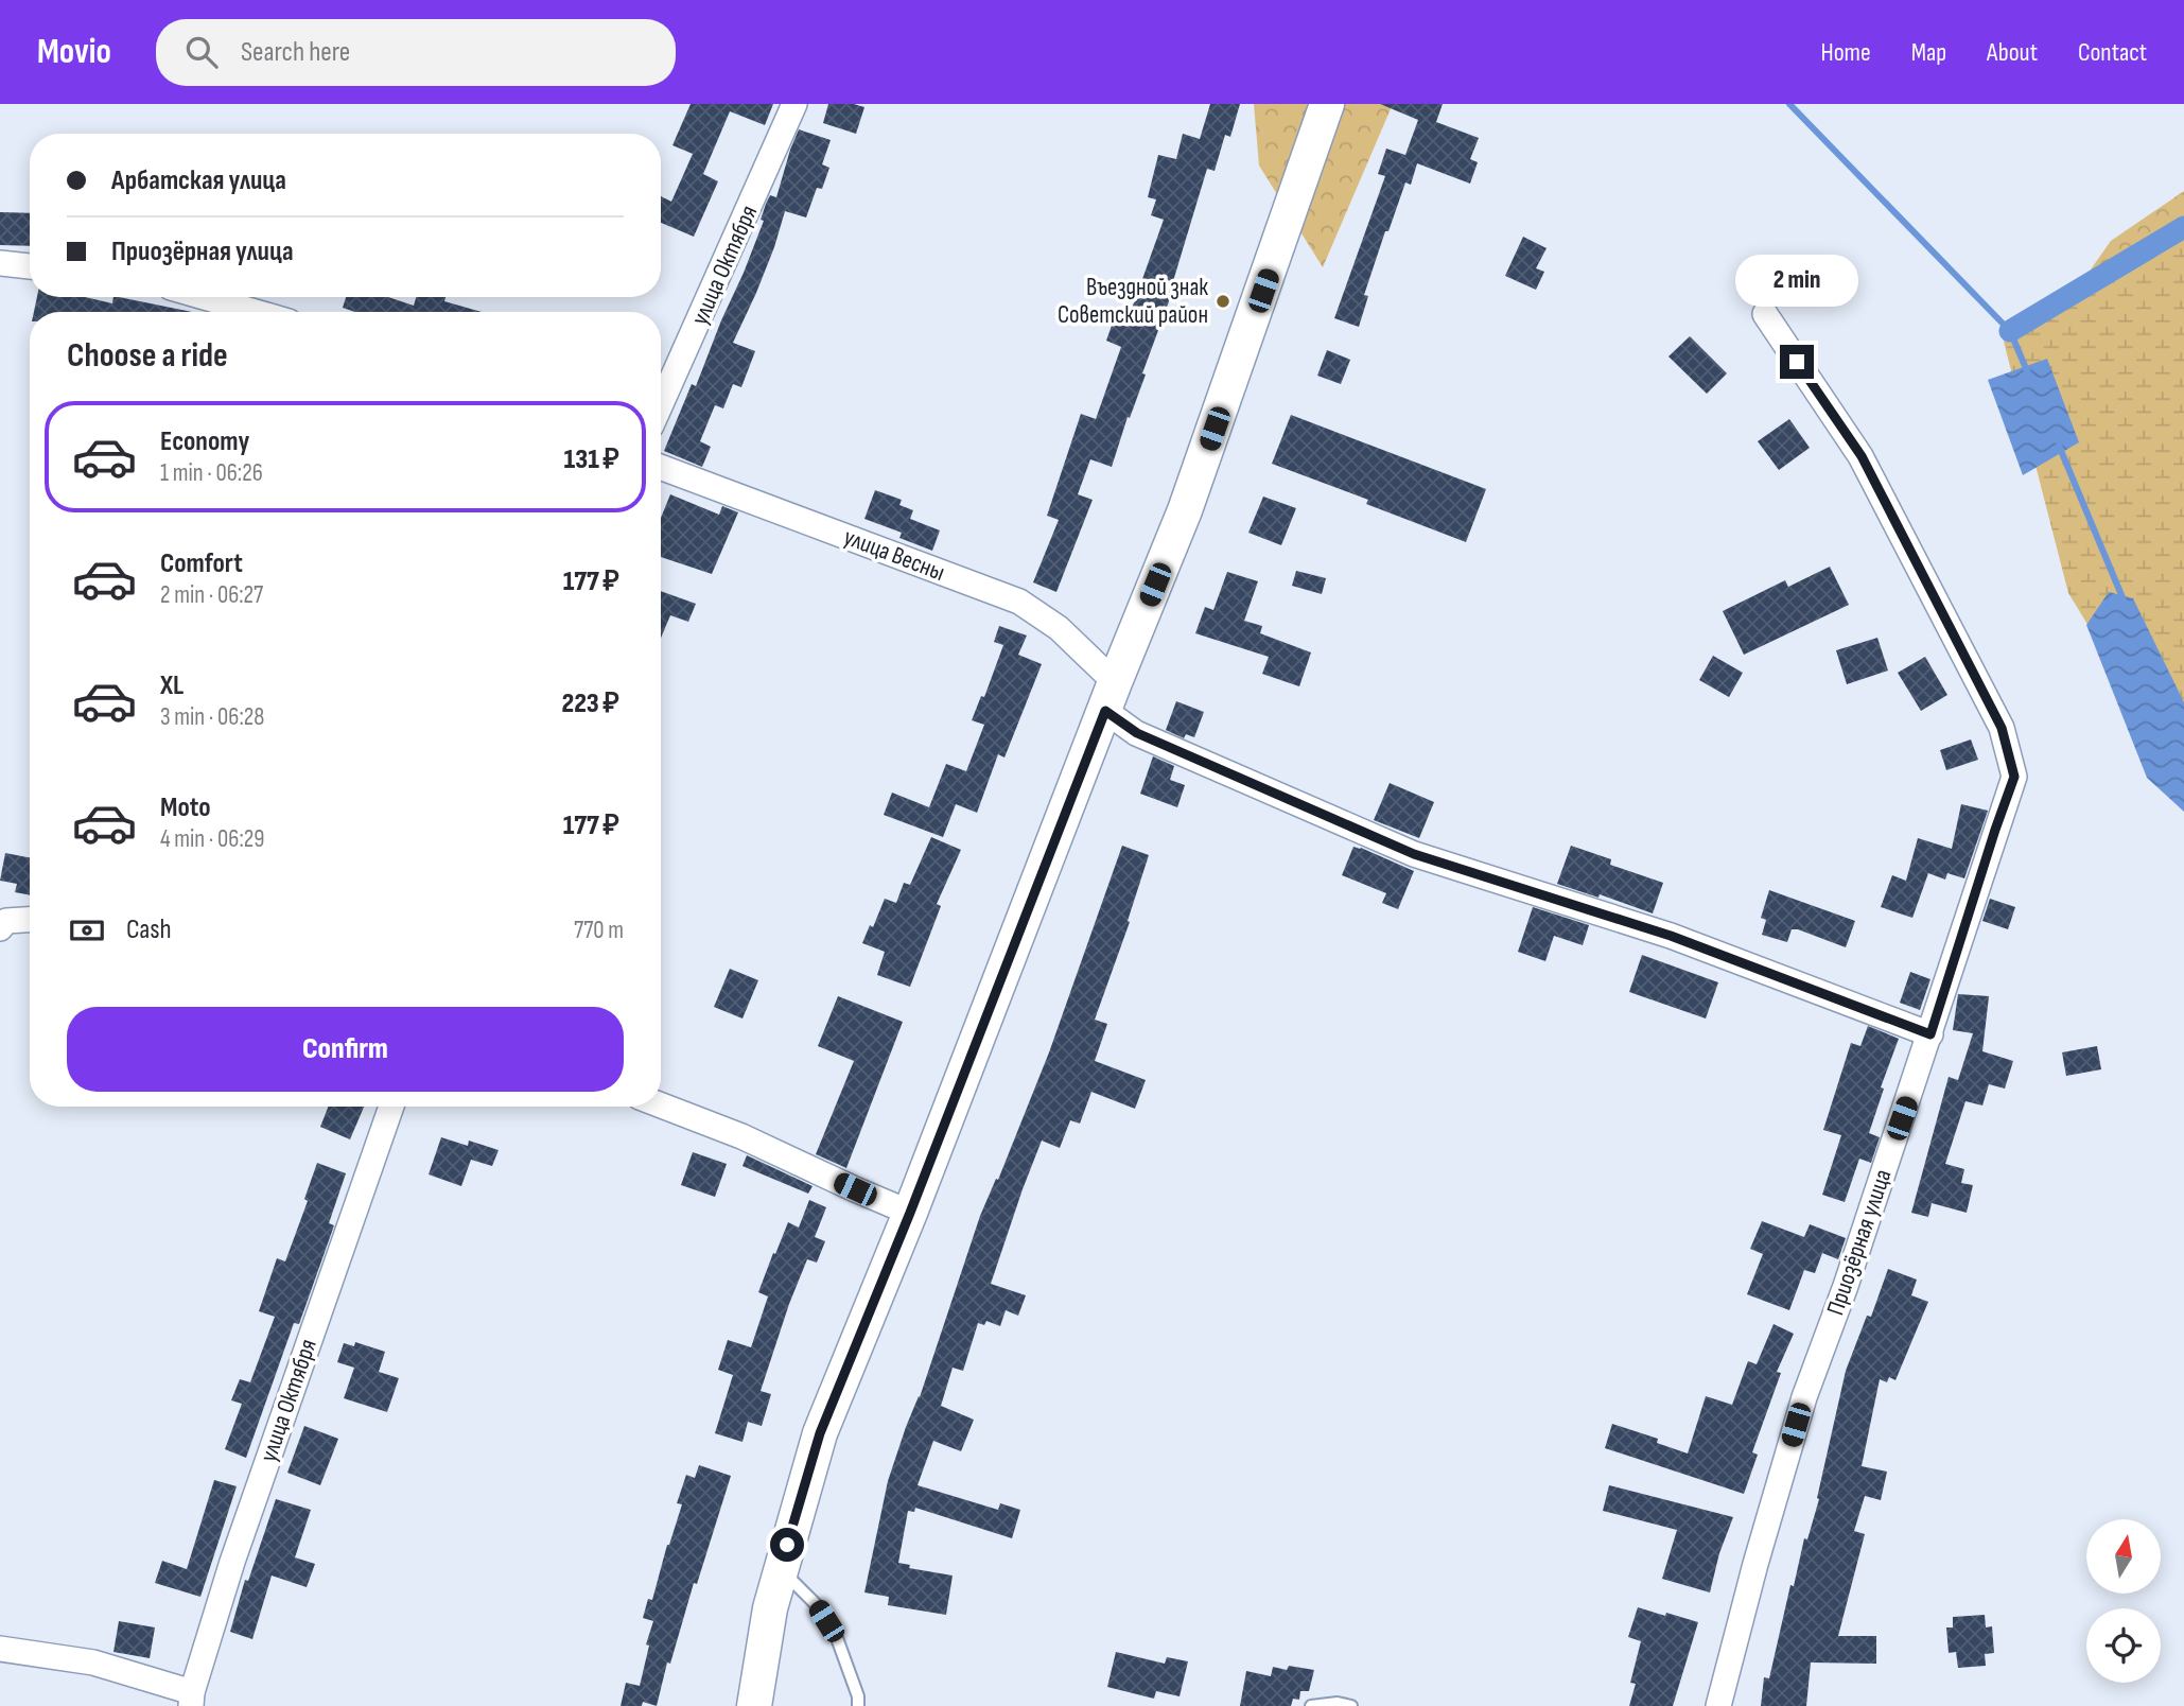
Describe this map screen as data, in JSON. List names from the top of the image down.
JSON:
{
  "streets": {
    "street": ["улица Октября", "улица Весны", "Приозёрная улица"]
  },
  "crossings": [
    ["улица Весны", "Приозёрная улица"]
  ],
  "places": ["Въездной знак Советский район"],
  "north": "top",
  "page": {
    "header": "Movio",
    "search": "Search here",
    "nav": [
      "Home",
      "Map",
      "About",
      "Contact"
    ],
    "banner": ["Арбатская улица", "Приозёрная улица"],
    "bubble": "2 min",
    "heading": "Choose a ride",
    "list": [
      {
        "name": "Economy",
        "note": "1 min · 06:26",
        "value": "131 ₽"
      },
      {
        "name": "Comfort",
        "note": "2 min · 06:27",
        "value": "177 ₽"
      },
      {
        "name": "XL",
        "note": "3 min · 06:28",
        "value": "223 ₽"
      },
      {
        "name": "Moto",
        "note": "4 min · 06:29",
        "value": "177 ₽"
      }
    ],
    "pay": ["Cash", "770 m"],
    "buttons": "Confirm"
  }
}
